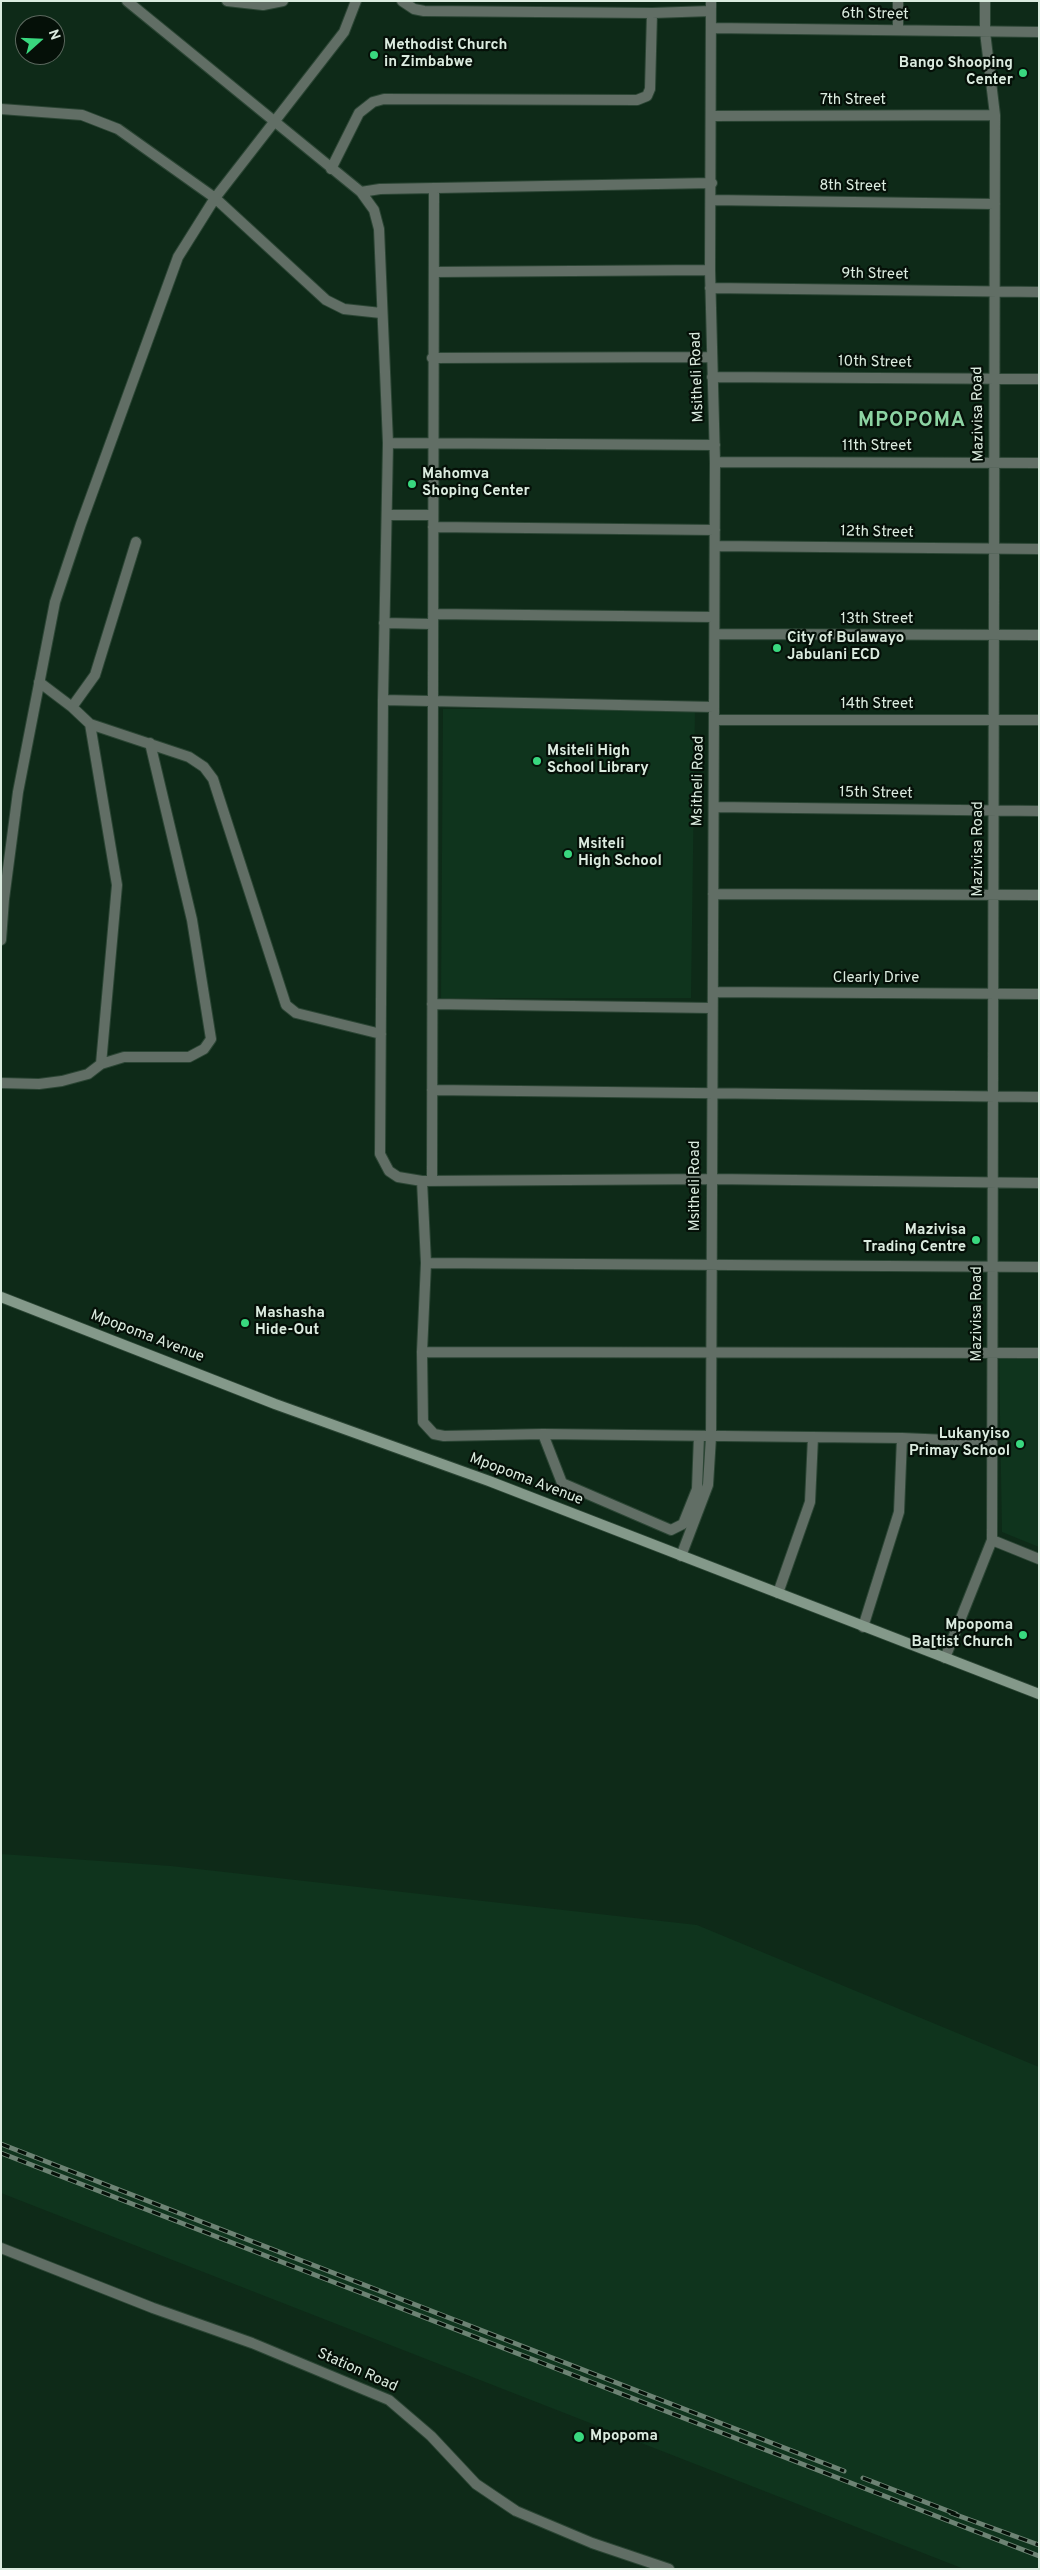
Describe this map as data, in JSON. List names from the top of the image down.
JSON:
{
  "streets": {
    "street": [
      "6th Street",
      "7th Street",
      "8th Street",
      "9th Street",
      "10th Street",
      "Msitheli Road",
      "Mazivisa Road",
      "11th Street",
      "12th Street",
      "13th Street",
      "14th Street",
      "15th Street",
      "Clearly Drive",
      "Mpopoma Avenue",
      "Station Road"
    ]
  },
  "crossings": [
    ["6th Street", "Msitheli Road"],
    ["6th Street", "Mazivisa Road"],
    ["7th Street", "Msitheli Road"],
    ["7th Street", "Mazivisa Road"],
    ["8th Street", "Msitheli Road"],
    ["8th Street", "Mazivisa Road"],
    ["9th Street", "Msitheli Road"],
    ["9th Street", "Mazivisa Road"],
    ["10th Street", "Msitheli Road"],
    ["10th Street", "Mazivisa Road"],
    ["Msitheli Road", "11th Street"],
    ["Msitheli Road", "12th Street"],
    ["Msitheli Road", "13th Street"],
    ["Msitheli Road", "14th Street"],
    ["Msitheli Road", "15th Street"],
    ["Msitheli Road", "Clearly Drive"],
    ["Msitheli Road", "Mpopoma Avenue"],
    ["Mazivisa Road", "11th Street"],
    ["Mazivisa Road", "12th Street"],
    ["Mazivisa Road", "13th Street"],
    ["Mazivisa Road", "14th Street"],
    ["Mazivisa Road", "15th Street"],
    ["Mazivisa Road", "Clearly Drive"],
    ["Mazivisa Road", "Mpopoma Avenue"]
  ],
  "districts": ["MPOPOMA"],
  "places": [
    "Methodist Church in Zimbabwe",
    "Bango Shooping Center",
    "Mahomva Shoping Center",
    "City of Bulawayo Jabulani ECD",
    "Msiteli High School Library",
    "Msiteli High School",
    "Mazivisa Trading Centre",
    "Mashasha Hide-Out",
    "Lukanyiso Primay School",
    "Mpopoma Ba[tist Church",
    "Mpopoma"
  ],
  "north": "right"
}
